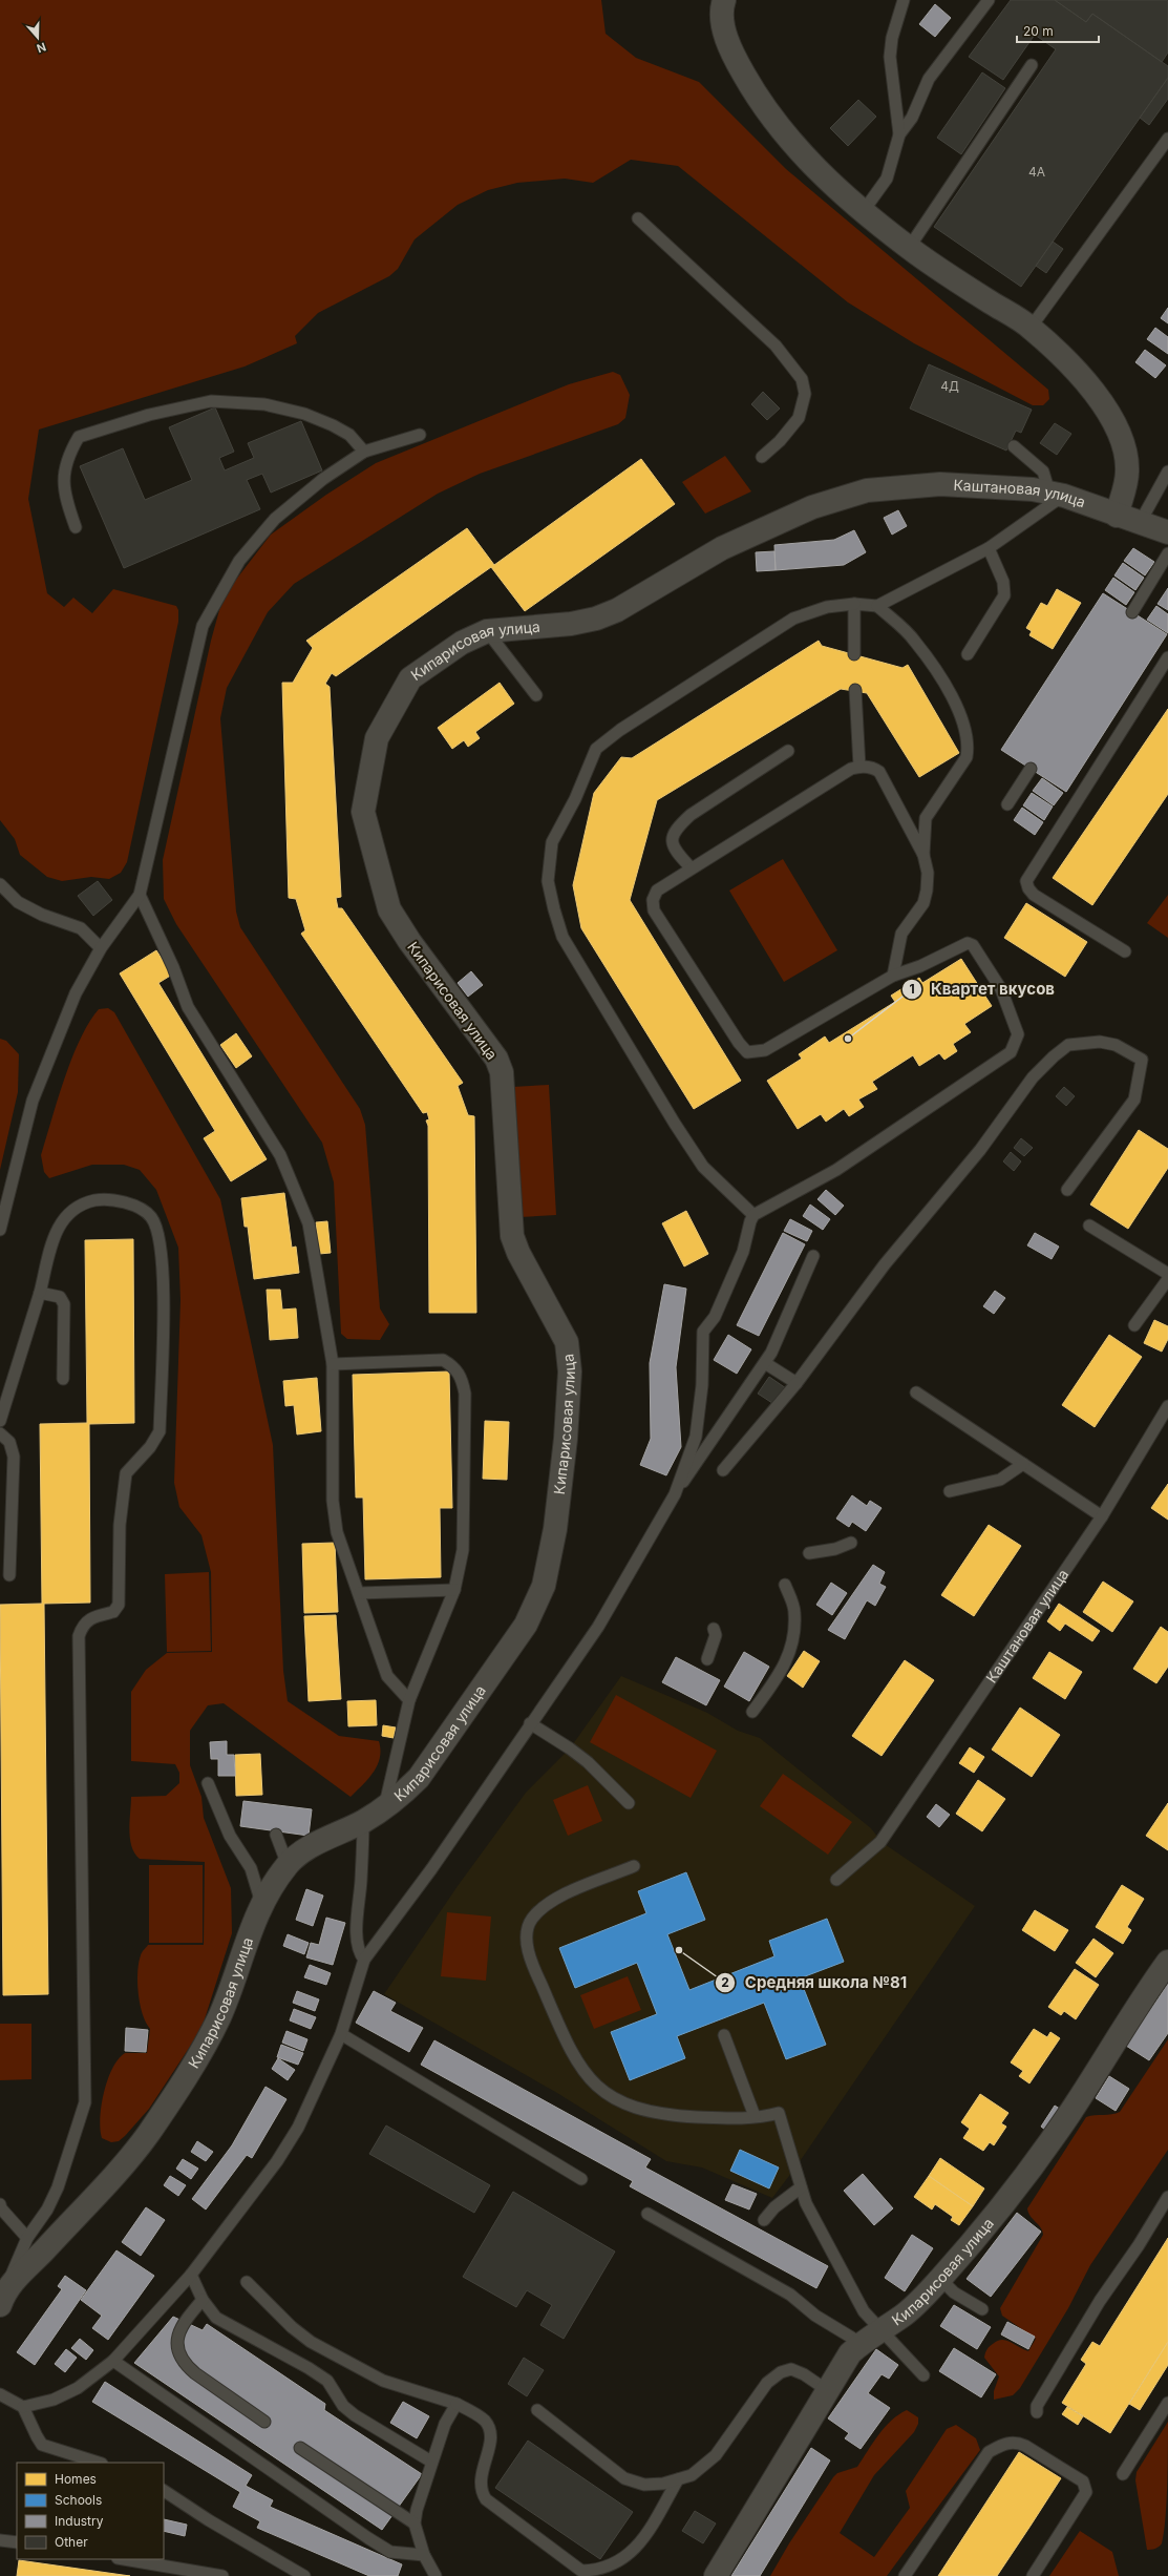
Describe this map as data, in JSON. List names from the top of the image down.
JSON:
{
  "streets": {
    "street": ["Каштановая улица", "Кипарисовая улица"]
  },
  "crossings": [
    ["Каштановая улица", "Кипарисовая улица"]
  ],
  "places": ["Квартет вкусов", "Средняя школа №81"],
  "house_numbers": ["4А", "4Д"],
  "legend": [
    "Homes",
    "Schools",
    "Industry",
    "Other"
  ],
  "scale_bar": "20 m",
  "north": "bottom"
}
